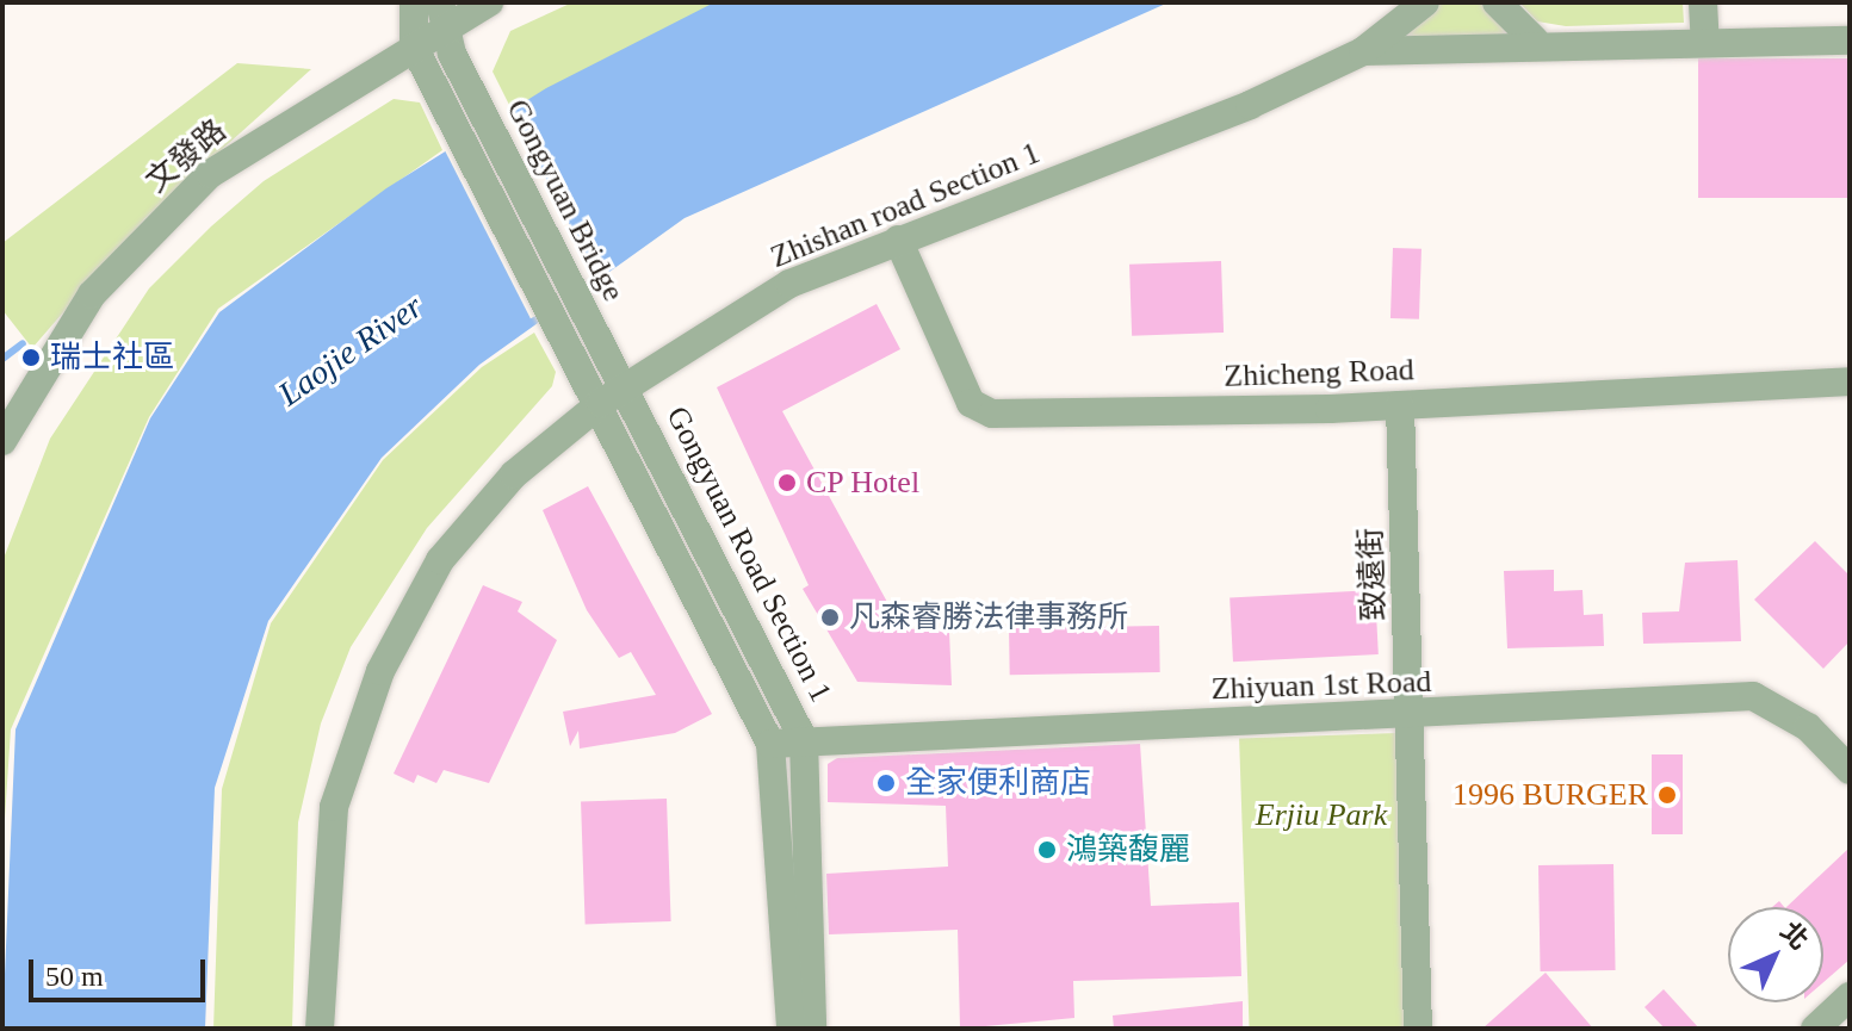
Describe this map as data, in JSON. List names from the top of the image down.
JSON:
{
  "streets": {
    "street": [
      "文發路",
      "Gongyuan Bridge",
      "Zhishan road Section 1",
      "Zhicheng Road",
      "Gongyuan Road Section 1",
      "致遠街",
      "Zhiyuan 1st Road"
    ]
  },
  "crossings": [
    ["Gongyuan Bridge", "Gongyuan Road Section 1"],
    ["Zhishan road Section 1", "Zhicheng Road"],
    ["Zhishan road Section 1", "Gongyuan Road Section 1"],
    ["Zhicheng Road", "致遠街"],
    ["Gongyuan Road Section 1", "Zhiyuan 1st Road"],
    ["致遠街", "Zhiyuan 1st Road"]
  ],
  "water": ["Laojie River"],
  "parks": ["Erjiu Park"],
  "places": [
    "瑞士社區",
    "CP Hotel",
    "凡森睿勝法律事務所",
    "全家便利商店",
    "1996 BURGER",
    "鴻築馥麗"
  ],
  "scale_bar": "50 m",
  "north": "top right"
}
